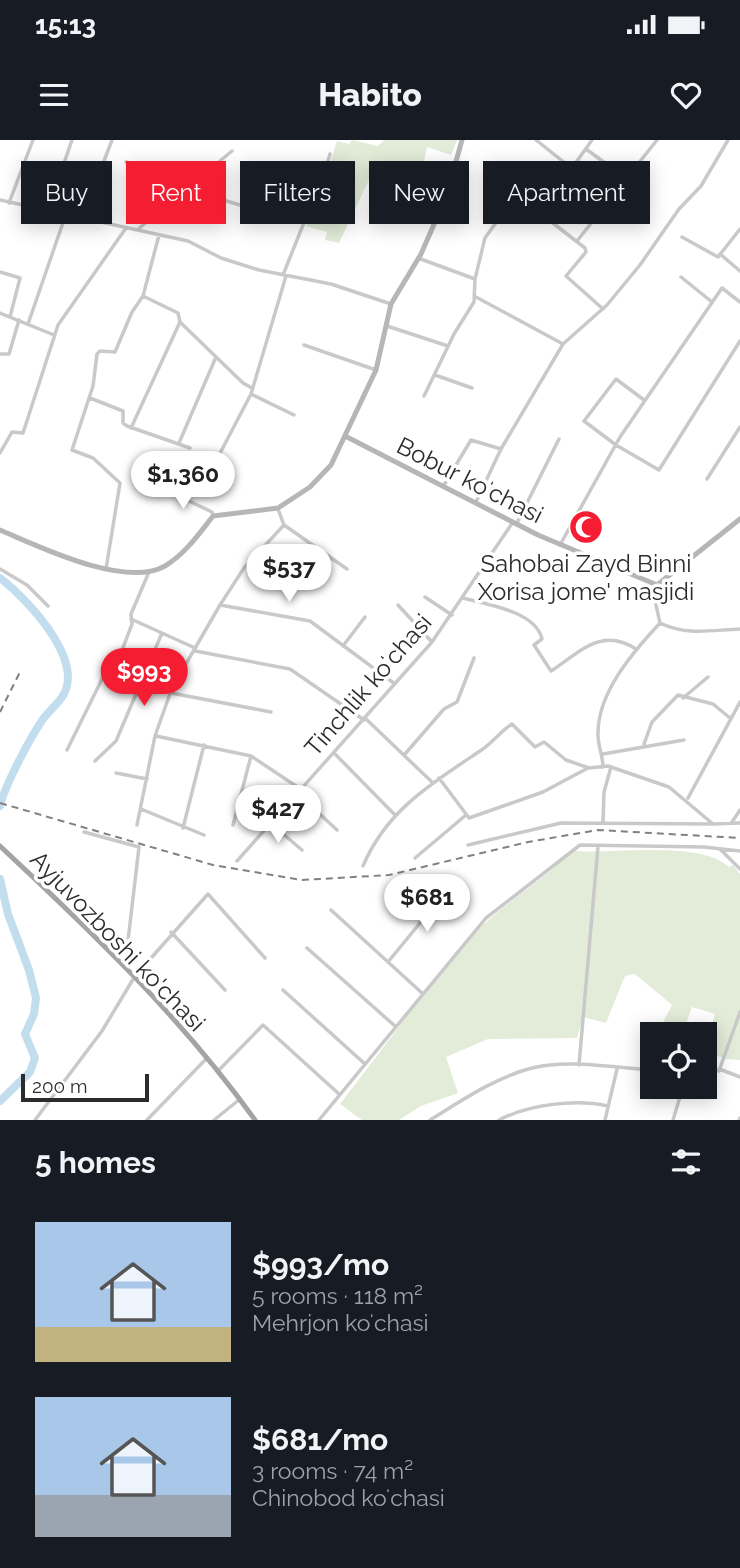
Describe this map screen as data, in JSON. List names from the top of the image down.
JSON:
{
  "streets": {
    "main road": ["Ayjuvozboshi ko'chasi"],
    "street": ["Bobur koʻchasi", "Tinchlik koʻchasi"]
  },
  "crossings": [
    ["Bobur koʻchasi", "Tinchlik koʻchasi"]
  ],
  "places": {
    "mosque": ["Sahobai Zayd Binni Xorisa jome' masjidi"]
  },
  "scale_bar": "200 m",
  "page": {
    "status": "15:13",
    "header": "Habito",
    "chip": [
      "Buy",
      "Rent",
      "Filters",
      "New",
      "Apartment"
    ],
    "price": [
      "$1,360",
      "$537",
      "$993",
      "$427",
      "$681"
    ],
    "scale": "200 m",
    "heading": "5 homes",
    "list": [
      {
        "name": "$993/mo",
        "note": "5 rooms · 118 m² · Mehrjon koʻchasi"
      },
      {
        "name": "$681/mo",
        "note": "3 rooms · 74 m² · Chinobod koʻchasi"
      }
    ]
  }
}
